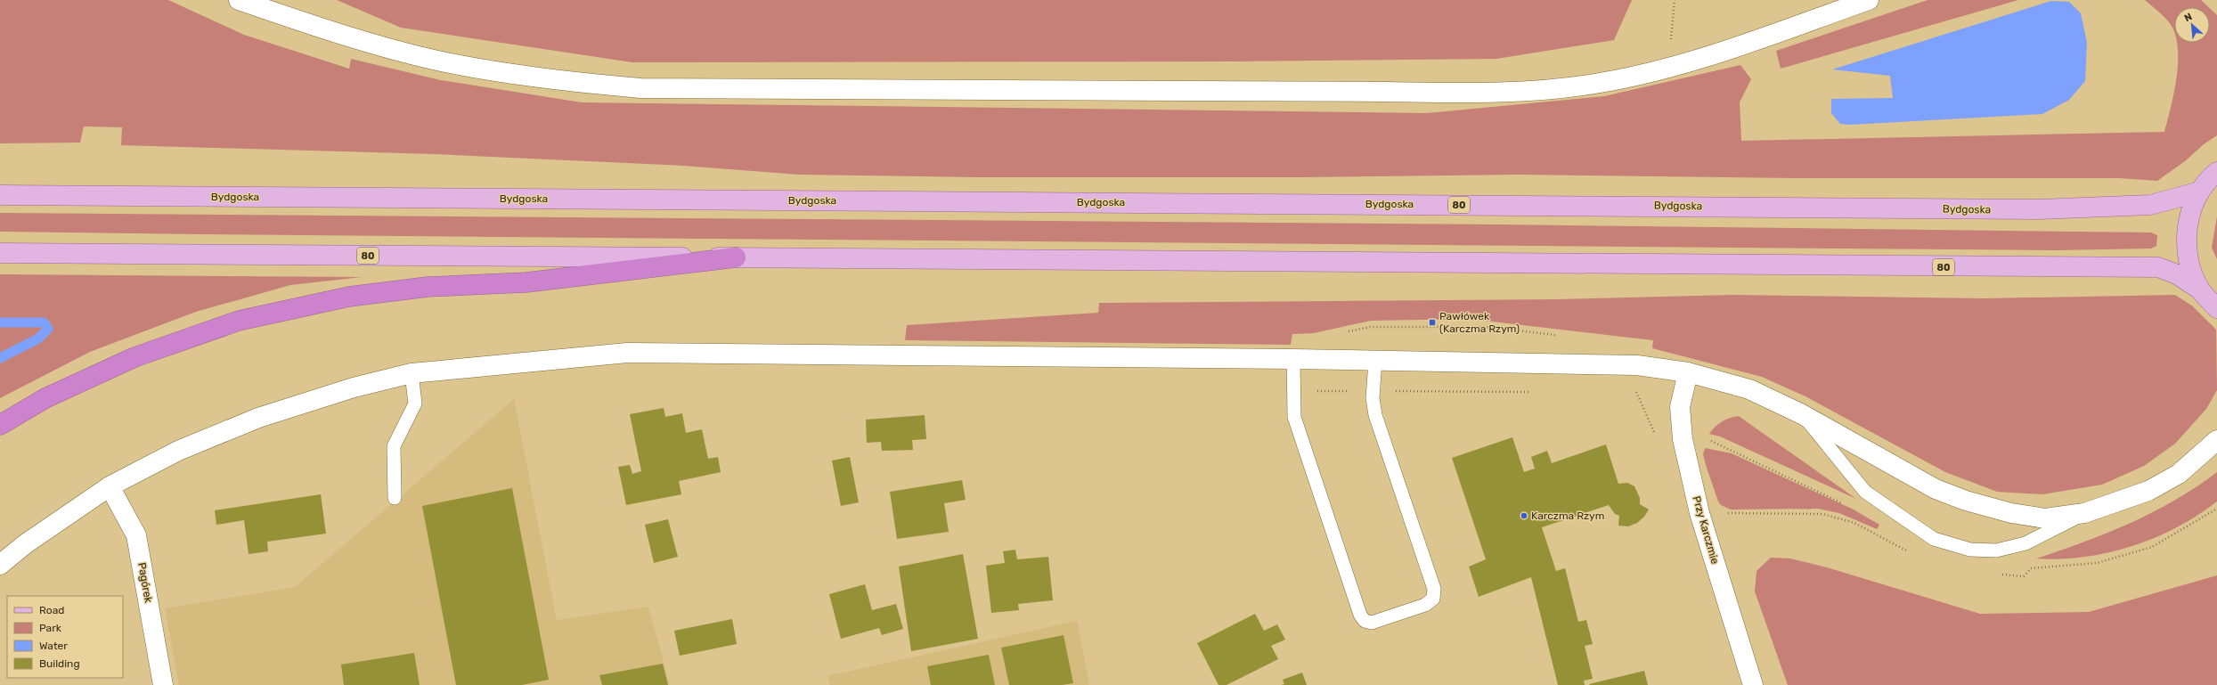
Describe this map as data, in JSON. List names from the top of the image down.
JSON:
{
  "streets": {
    "main road": ["Bydgoska", "80"],
    "street": ["Przy Karczmie", "Pagórek"]
  },
  "crossings": [
    ["Bydgoska", "80"]
  ],
  "places": {
    "transit": ["Pawłówek (Karczma Rzym)"],
    "other": ["Karczma Rzym"]
  },
  "legend": [
    "Road",
    "Park",
    "Water",
    "Building"
  ],
  "north": "top left"
}
